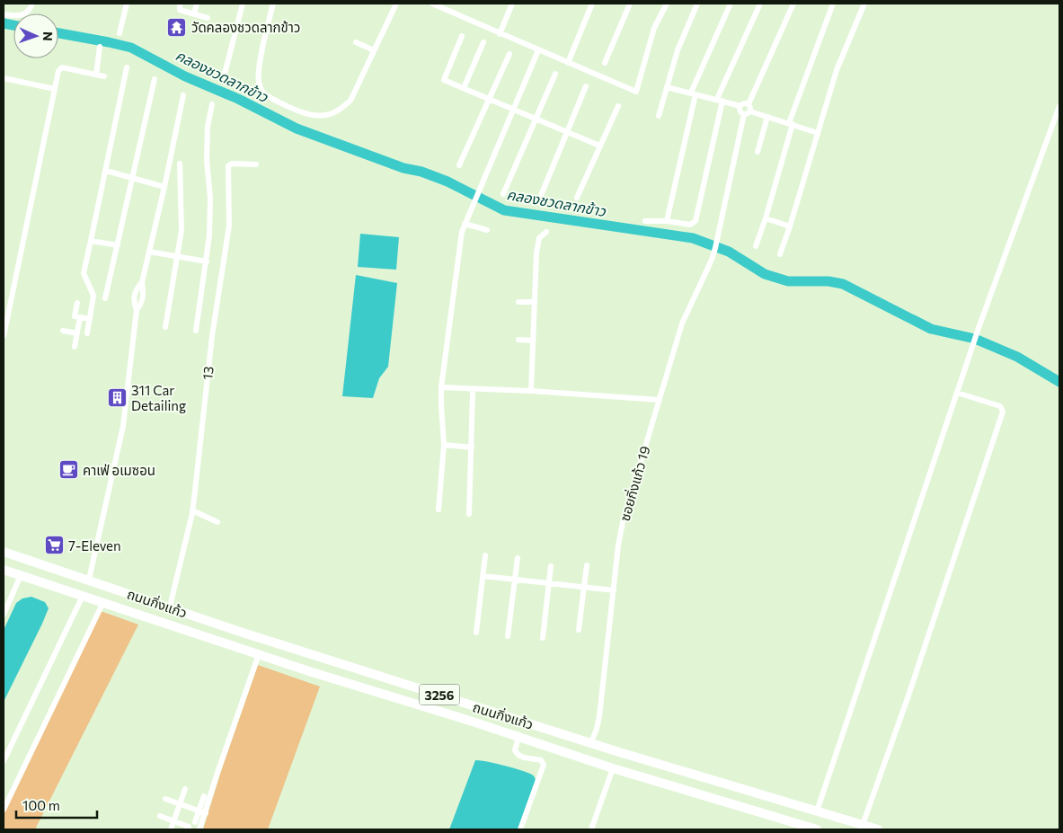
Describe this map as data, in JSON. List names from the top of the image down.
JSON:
{
  "streets": {
    "main road": ["ถนนกิ่งแก้ว", "3256"],
    "street": ["13", "ซอยกิ่งแก้ว 19"]
  },
  "crossings": [
    ["13", "ถนนกิ่งแก้ว"],
    ["ซอยกิ่งแก้ว 19", "ถนนกิ่งแก้ว"]
  ],
  "water": ["คลองชวดลากข้าว"],
  "places": {
    "temple": ["วัดคลองชวดลากข้าว"],
    "building": ["311 Car Detailing"],
    "cafe": ["คาเฟ่ อเมซอน"],
    "supermarket": ["7-Eleven"]
  },
  "scale_bar": "100 m",
  "north": "right"
}
